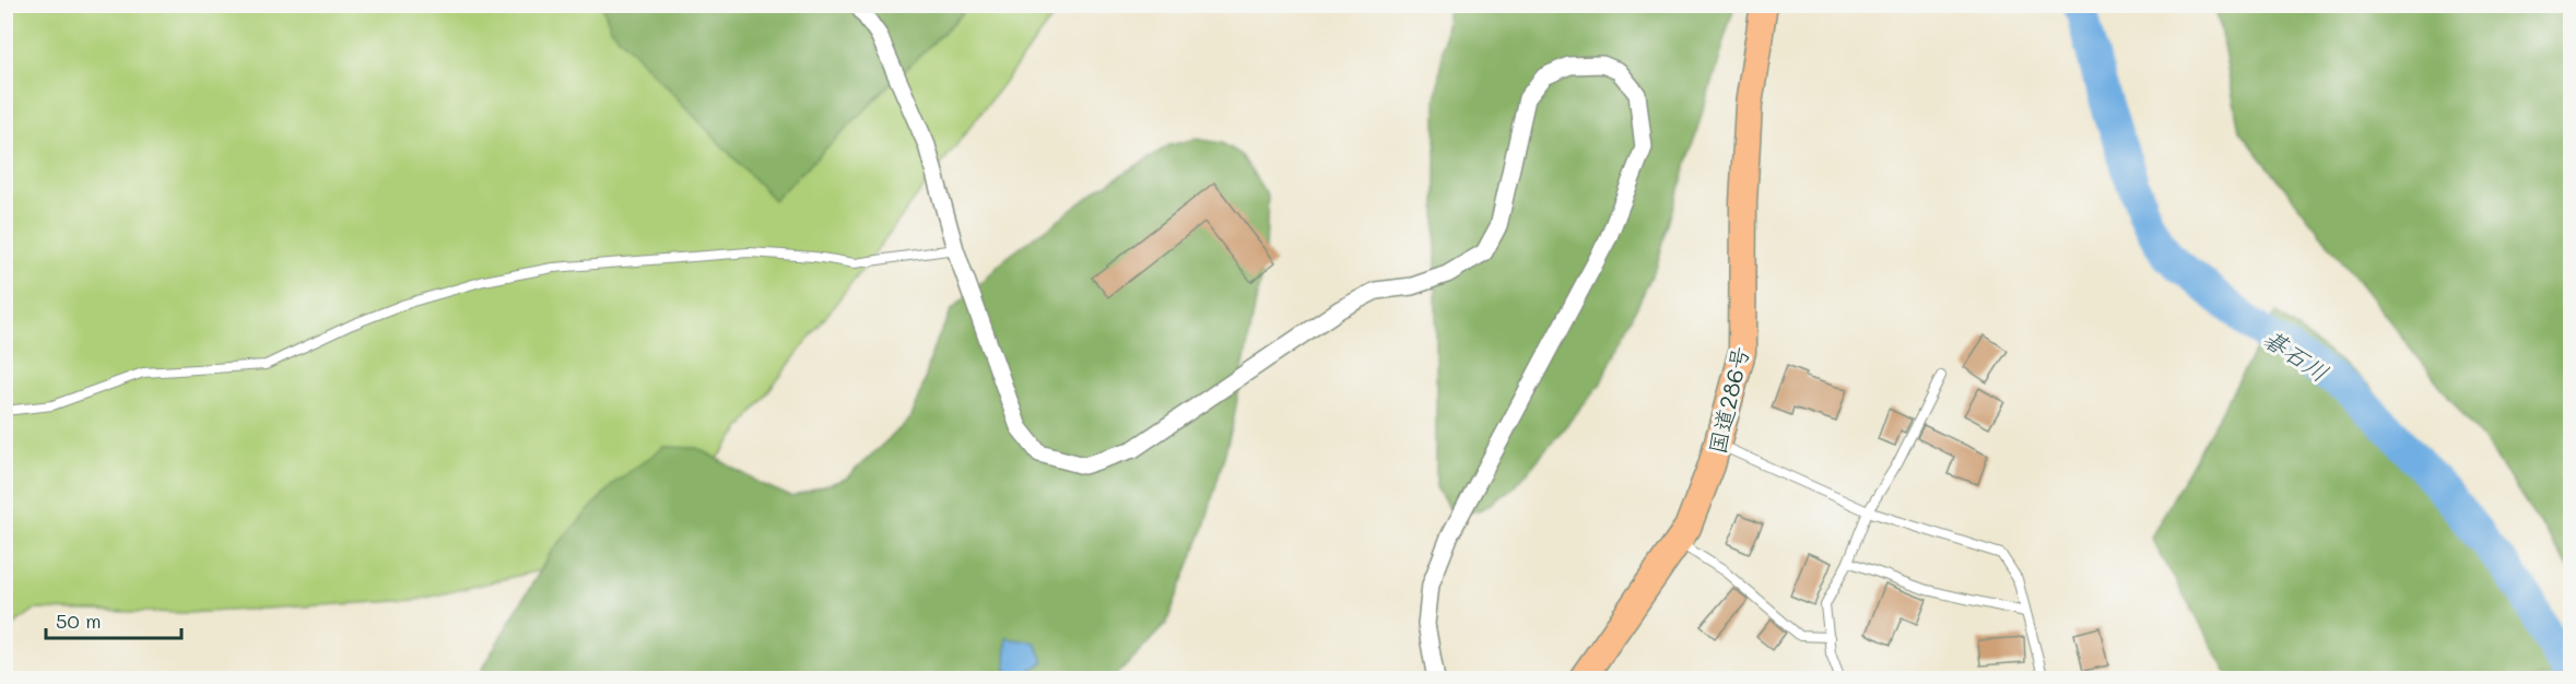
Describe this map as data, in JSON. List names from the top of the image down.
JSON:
{
  "streets": {
    "highway": ["国道286号"]
  },
  "water": ["碁石川"],
  "scale_bar": "50 m"
}
